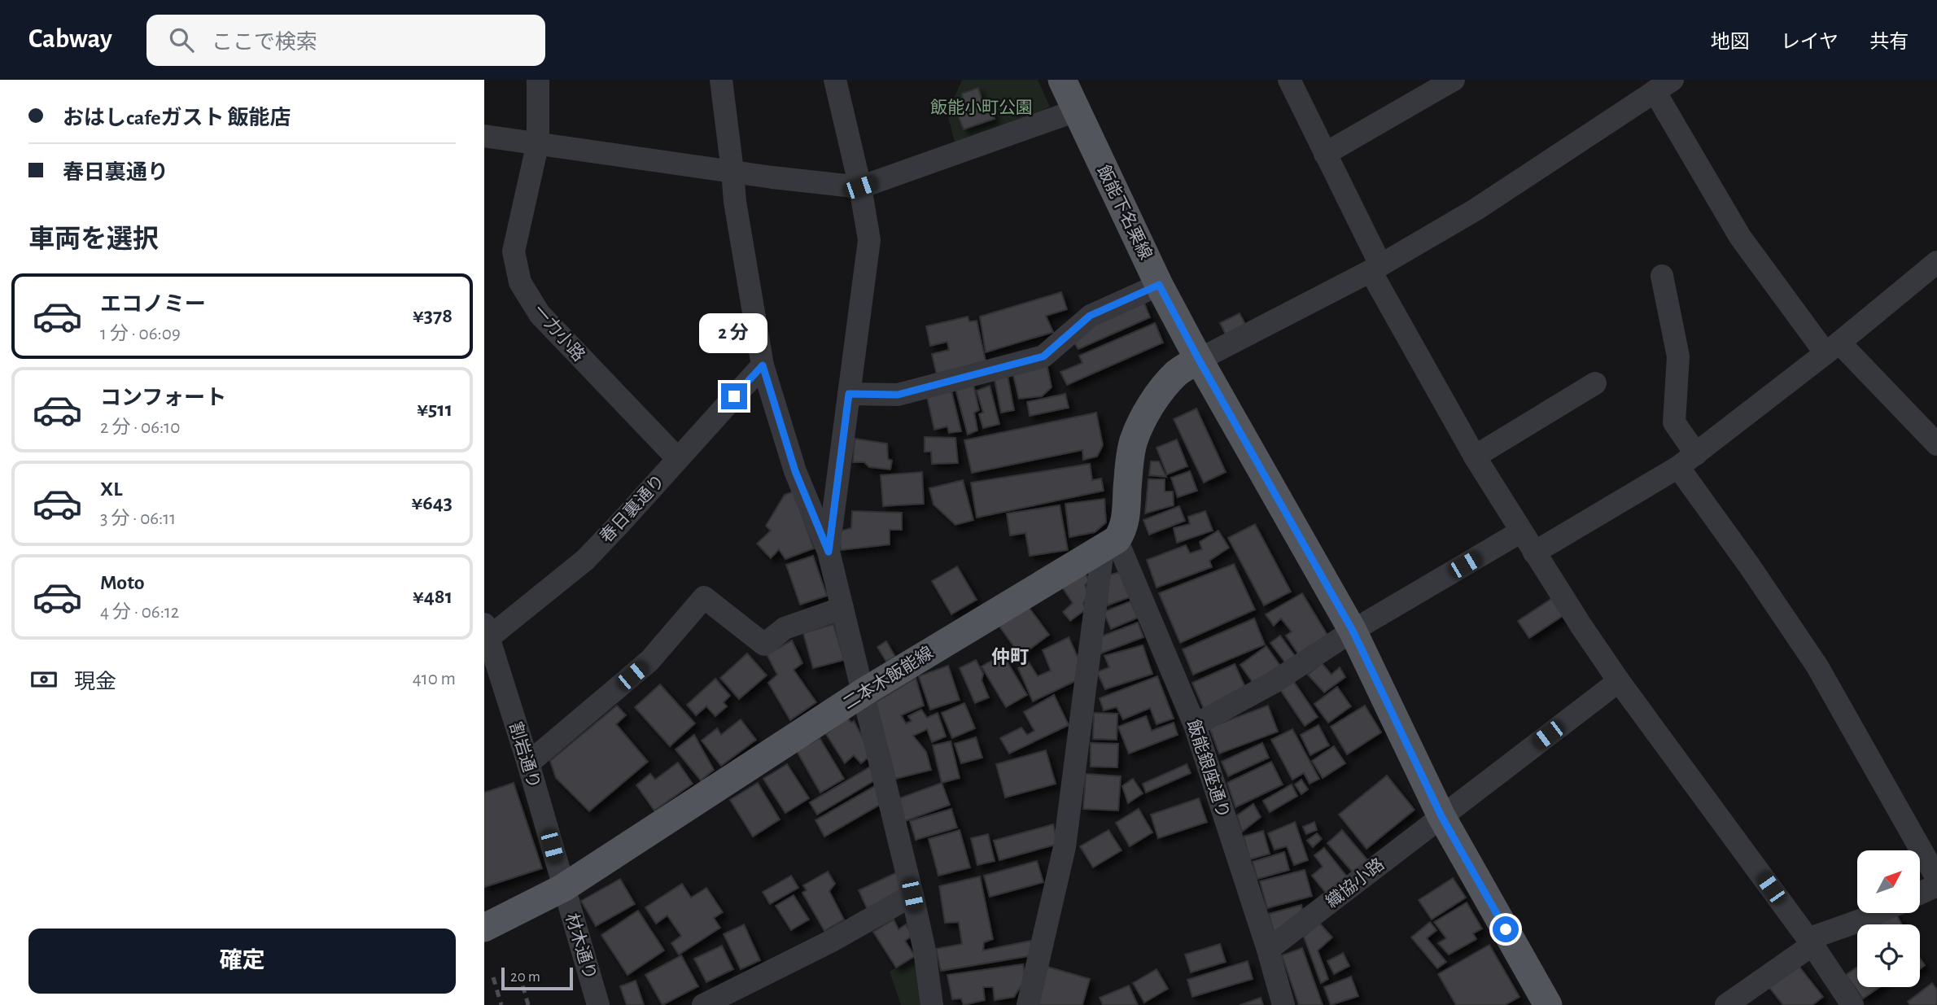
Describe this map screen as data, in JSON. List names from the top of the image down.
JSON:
{
  "streets": {
    "main road": ["飯能下名栗線", "二本木飯能線"],
    "street": [
      "一力小路",
      "春日裏通り",
      "割岩通り",
      "飯能銀座通り",
      "織協小路",
      "材木通り"
    ]
  },
  "crossings": [
    ["飯能下名栗線", "織協小路"],
    ["一力小路", "春日裏通り"],
    ["春日裏通り", "割岩通り"],
    ["二本木飯能線", "割岩通り"],
    ["二本木飯能線", "飯能銀座通り"],
    ["二本木飯能線", "材木通り"],
    ["割岩通り", "材木通り"],
    ["飯能銀座通り", "織協小路"]
  ],
  "districts": ["仲町"],
  "parks": ["飯能小町公園"],
  "scale_bar": "20 m",
  "north": "top right",
  "page": {
    "header": "Cabway",
    "search": "ここで検索",
    "nav": ["地図", "レイヤ", "共有"],
    "banner": ["おはしcafeガスト 飯能店", "春日裏通り"],
    "heading": "車両を選択",
    "list": [
      {
        "name": "エコノミー",
        "note": "1 分 · 06:09",
        "value": "¥378"
      },
      {
        "name": "コンフォート",
        "note": "2 分 · 06:10",
        "value": "¥511"
      },
      {
        "name": "XL",
        "note": "3 分 · 06:11",
        "value": "¥643"
      },
      {
        "name": "Moto",
        "note": "4 分 · 06:12",
        "value": "¥481"
      }
    ],
    "bubble": "2 分",
    "pay": ["現金", "410 m"],
    "buttons": "確定",
    "scale": "20 m"
  }
}
